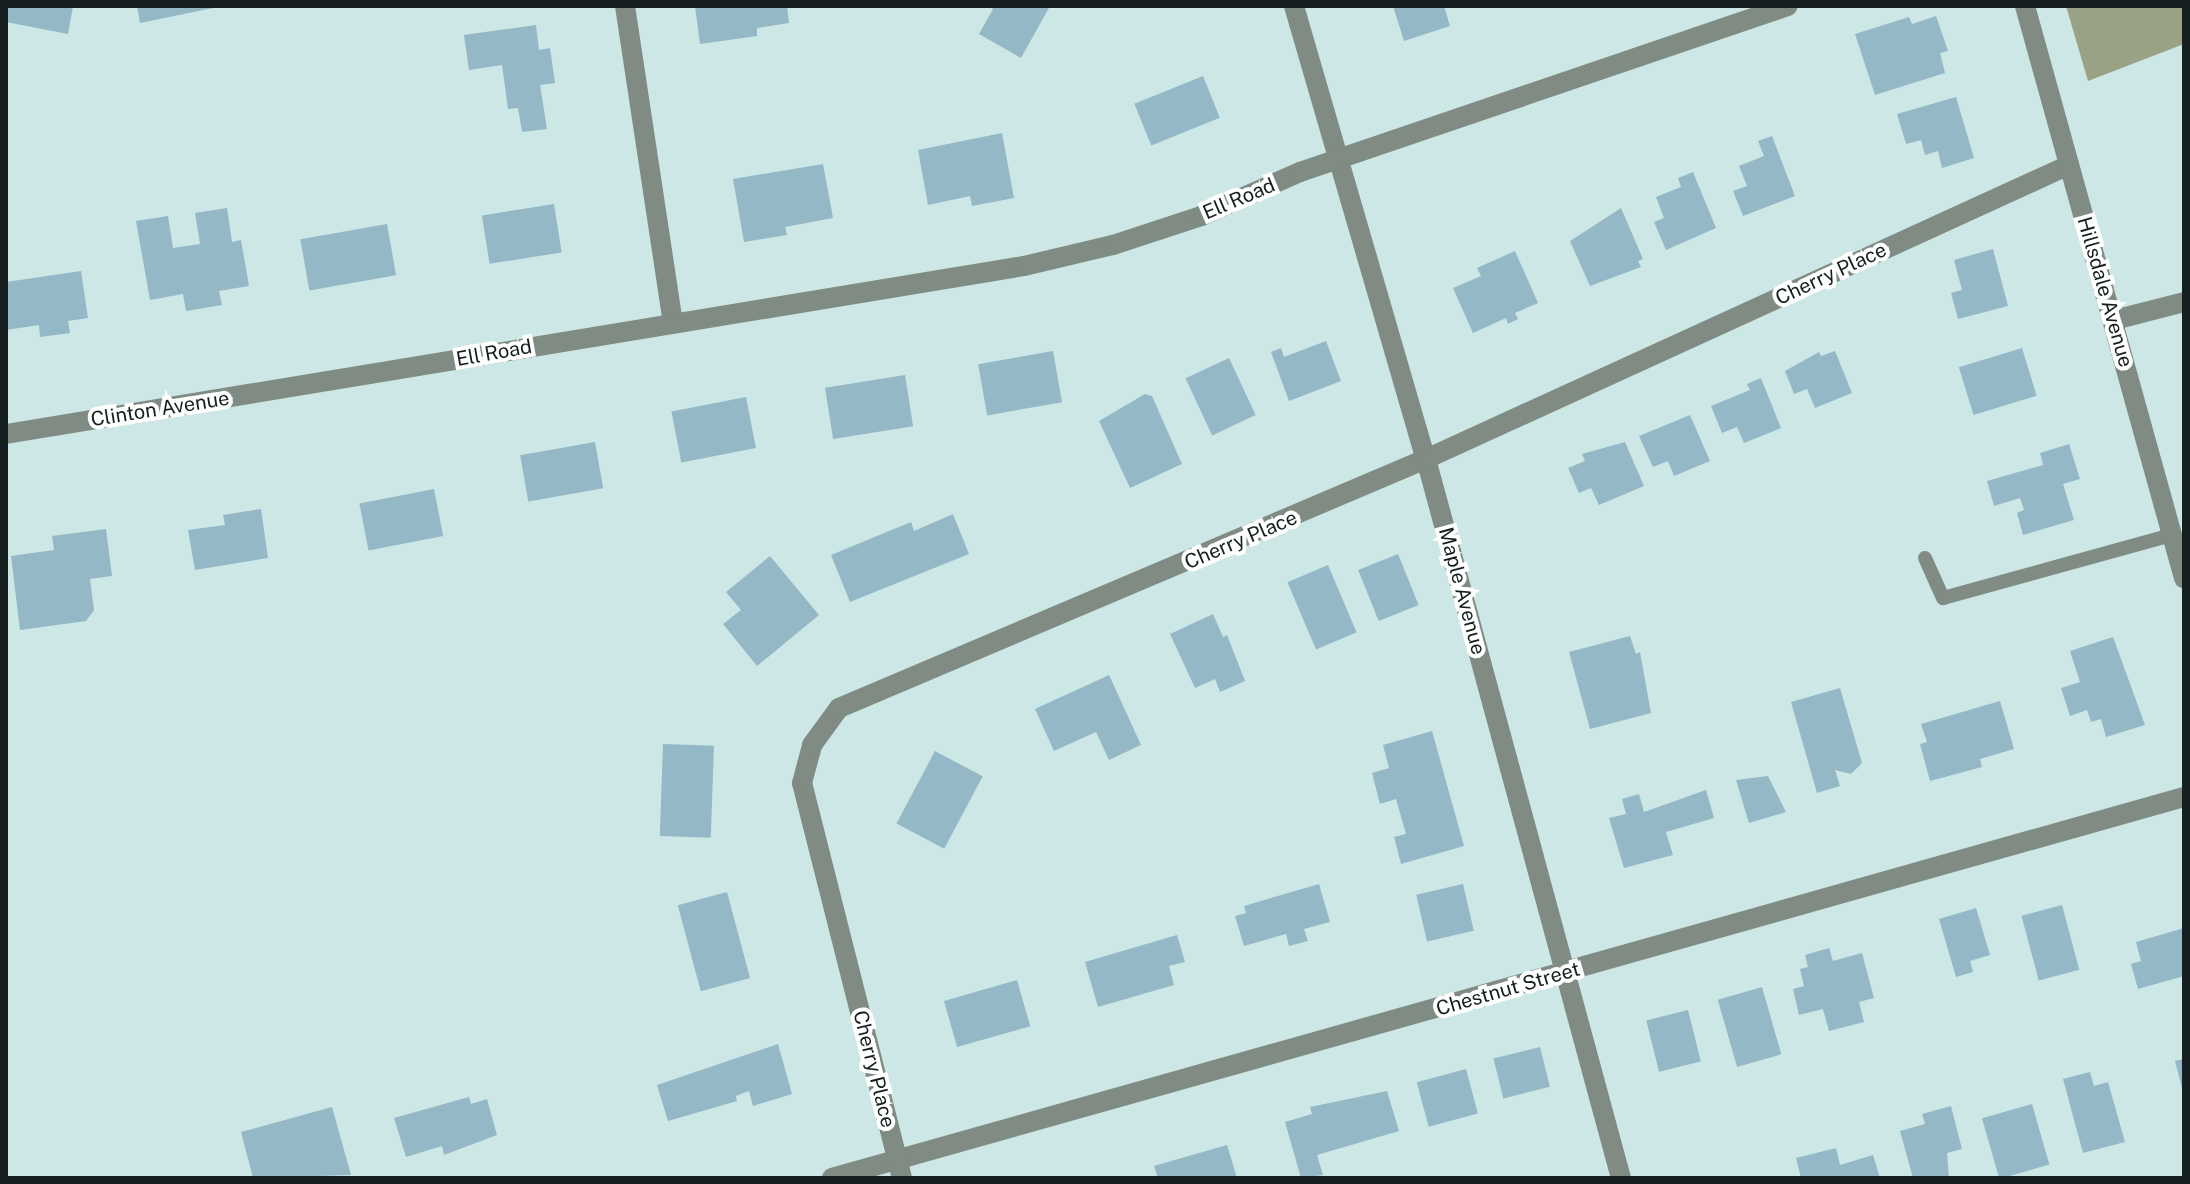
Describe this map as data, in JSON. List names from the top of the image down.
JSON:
{
  "streets": {
    "street": [
      "Ell Road",
      "Cherry Place",
      "Hillsdale Avenue",
      "Clinton Avenue",
      "Maple Avenue",
      "Chestnut Street"
    ]
  },
  "crossings": [
    ["Ell Road", "Clinton Avenue"],
    ["Ell Road", "Maple Avenue"],
    ["Cherry Place", "Hillsdale Avenue"],
    ["Cherry Place", "Maple Avenue"],
    ["Cherry Place", "Chestnut Street"],
    ["Maple Avenue", "Chestnut Street"]
  ]
}
